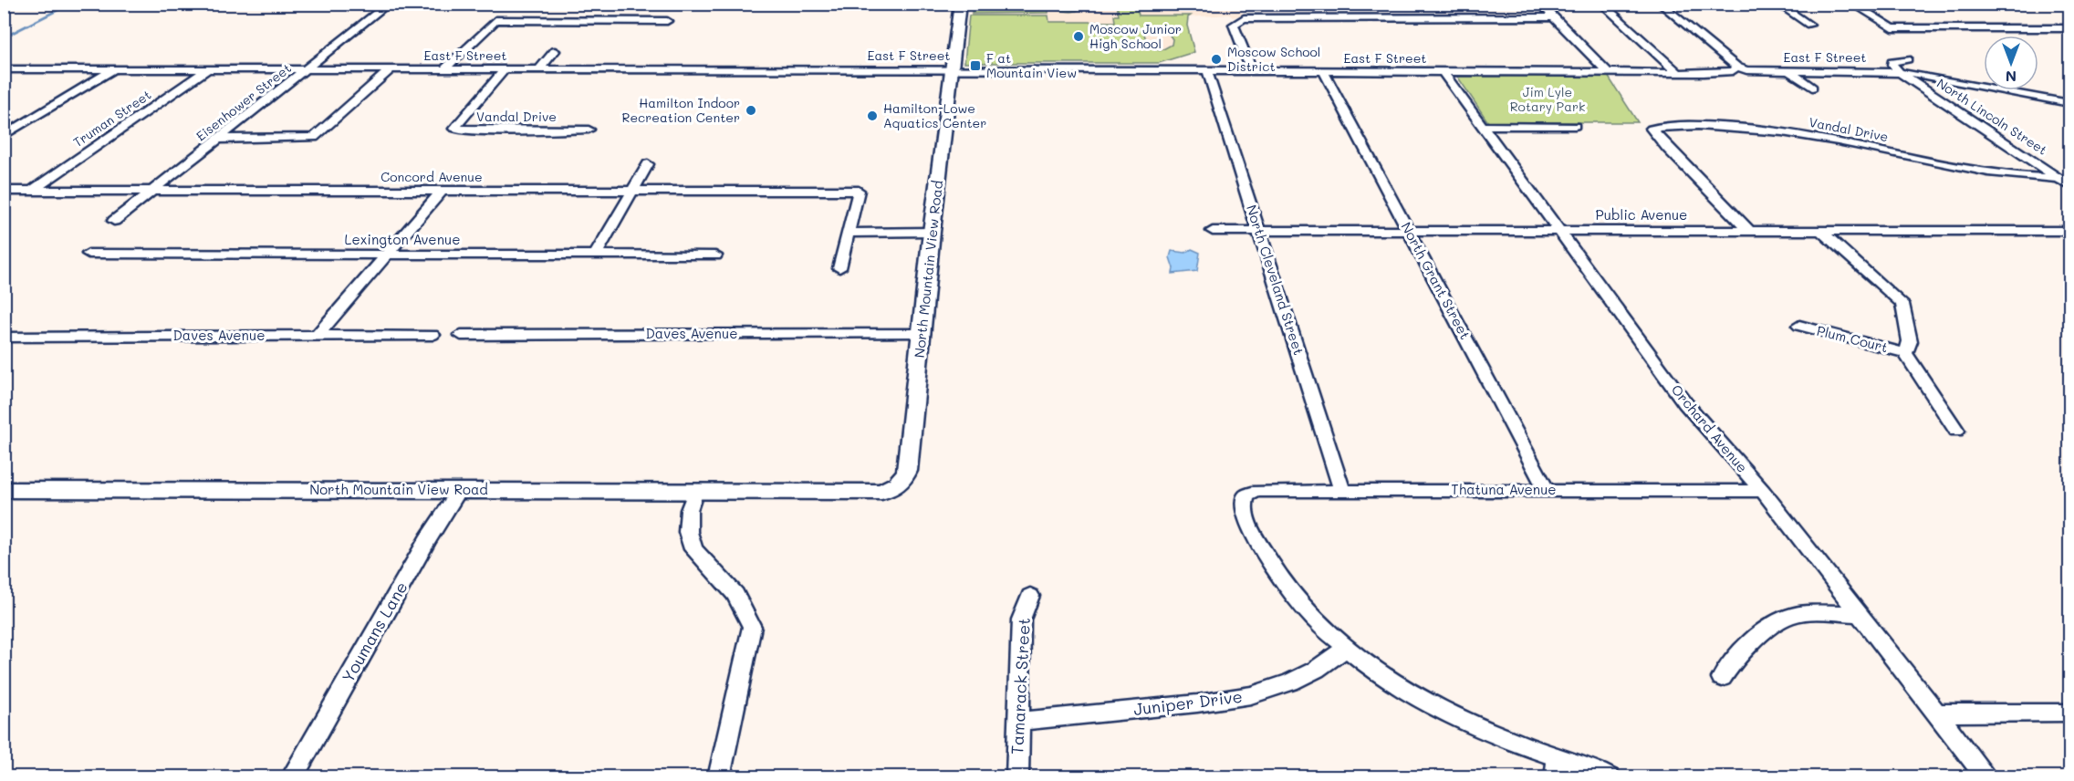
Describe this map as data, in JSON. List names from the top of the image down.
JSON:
{
  "streets": {
    "street": [
      "East F Street",
      "Eisenhower Street",
      "Vandal Drive",
      "North Lincoln Street",
      "Truman Street",
      "Concord Avenue",
      "Public Avenue",
      "Lexington Avenue",
      "North Mountain View Road",
      "North Cleveland Street",
      "North Grant Street",
      "Daves Avenue",
      "Plum Court",
      "Orchard Avenue",
      "Thatuna Avenue",
      "Youmans Lane",
      "Tamarack Street",
      "Juniper Drive"
    ]
  },
  "crossings": [
    ["East F Street", "Eisenhower Street"],
    ["East F Street", "Vandal Drive"],
    ["East F Street", "North Lincoln Street"],
    ["East F Street", "Truman Street"],
    ["East F Street", "North Mountain View Road"],
    ["East F Street", "North Cleveland Street"],
    ["East F Street", "North Grant Street"],
    ["East F Street", "Orchard Avenue"],
    ["Eisenhower Street", "Concord Avenue"],
    ["Vandal Drive", "North Lincoln Street"],
    ["Vandal Drive", "Public Avenue"],
    ["Truman Street", "Concord Avenue"],
    ["Public Avenue", "North Cleveland Street"],
    ["Public Avenue", "North Grant Street"],
    ["Public Avenue", "Orchard Avenue"],
    ["North Mountain View Road", "Daves Avenue"],
    ["North Mountain View Road", "Youmans Lane"],
    ["North Cleveland Street", "Thatuna Avenue"],
    ["North Grant Street", "Thatuna Avenue"],
    ["Orchard Avenue", "Thatuna Avenue"],
    ["Thatuna Avenue", "Juniper Drive"],
    ["Tamarack Street", "Juniper Drive"]
  ],
  "parks": ["Jim Lyle Rotary Park"],
  "places": {
    "other": [
      "Moscow Junior High School",
      "Moscow School District",
      "Hamilton Indoor Recreation Center",
      "Hamilton-Lowe Aquatics Center"
    ],
    "transit": ["F at Mountain View"]
  },
  "north": "bottom"
}
